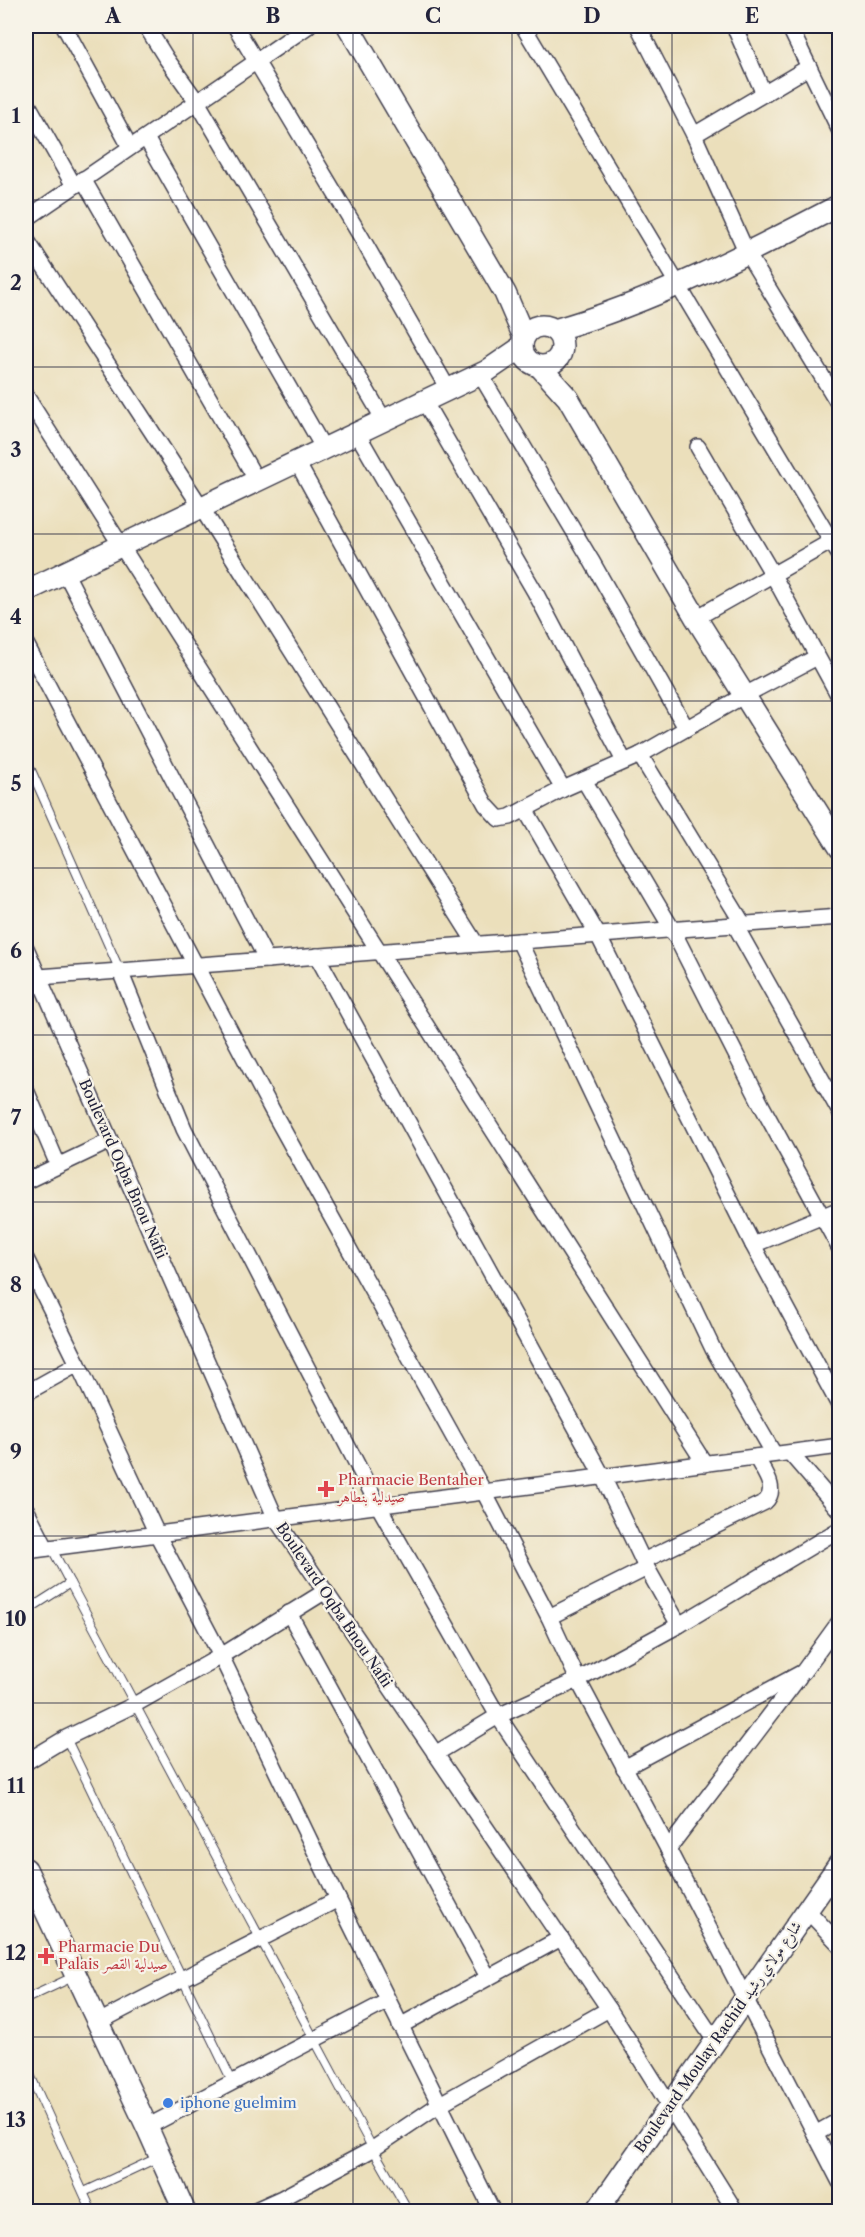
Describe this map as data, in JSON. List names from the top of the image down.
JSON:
{
  "streets": {
    "street": ["Boulevard Oqba Bnou Nafii", "Boulevard Moulay Rachid شارع مولاي رشيد"]
  },
  "crossings": [
    ["Boulevard Oqba Bnou Nafii", "Boulevard Moulay Rachid شارع مولاي رشيد"]
  ],
  "places": {
    "health": ["Pharmacie Bentaher صيدلية بنطاهر", "Pharmacie Du Palais صيدلية القصر"],
    "other": ["iphone guelmim"]
  },
  "grid": {
    "columns": [
      "A",
      "B",
      "C",
      "D",
      "E"
    ],
    "rows": [
      "1",
      "2",
      "3",
      "4",
      "5",
      "6",
      "7",
      "8",
      "9",
      "10",
      "11",
      "12",
      "13"
    ]
  }
}
